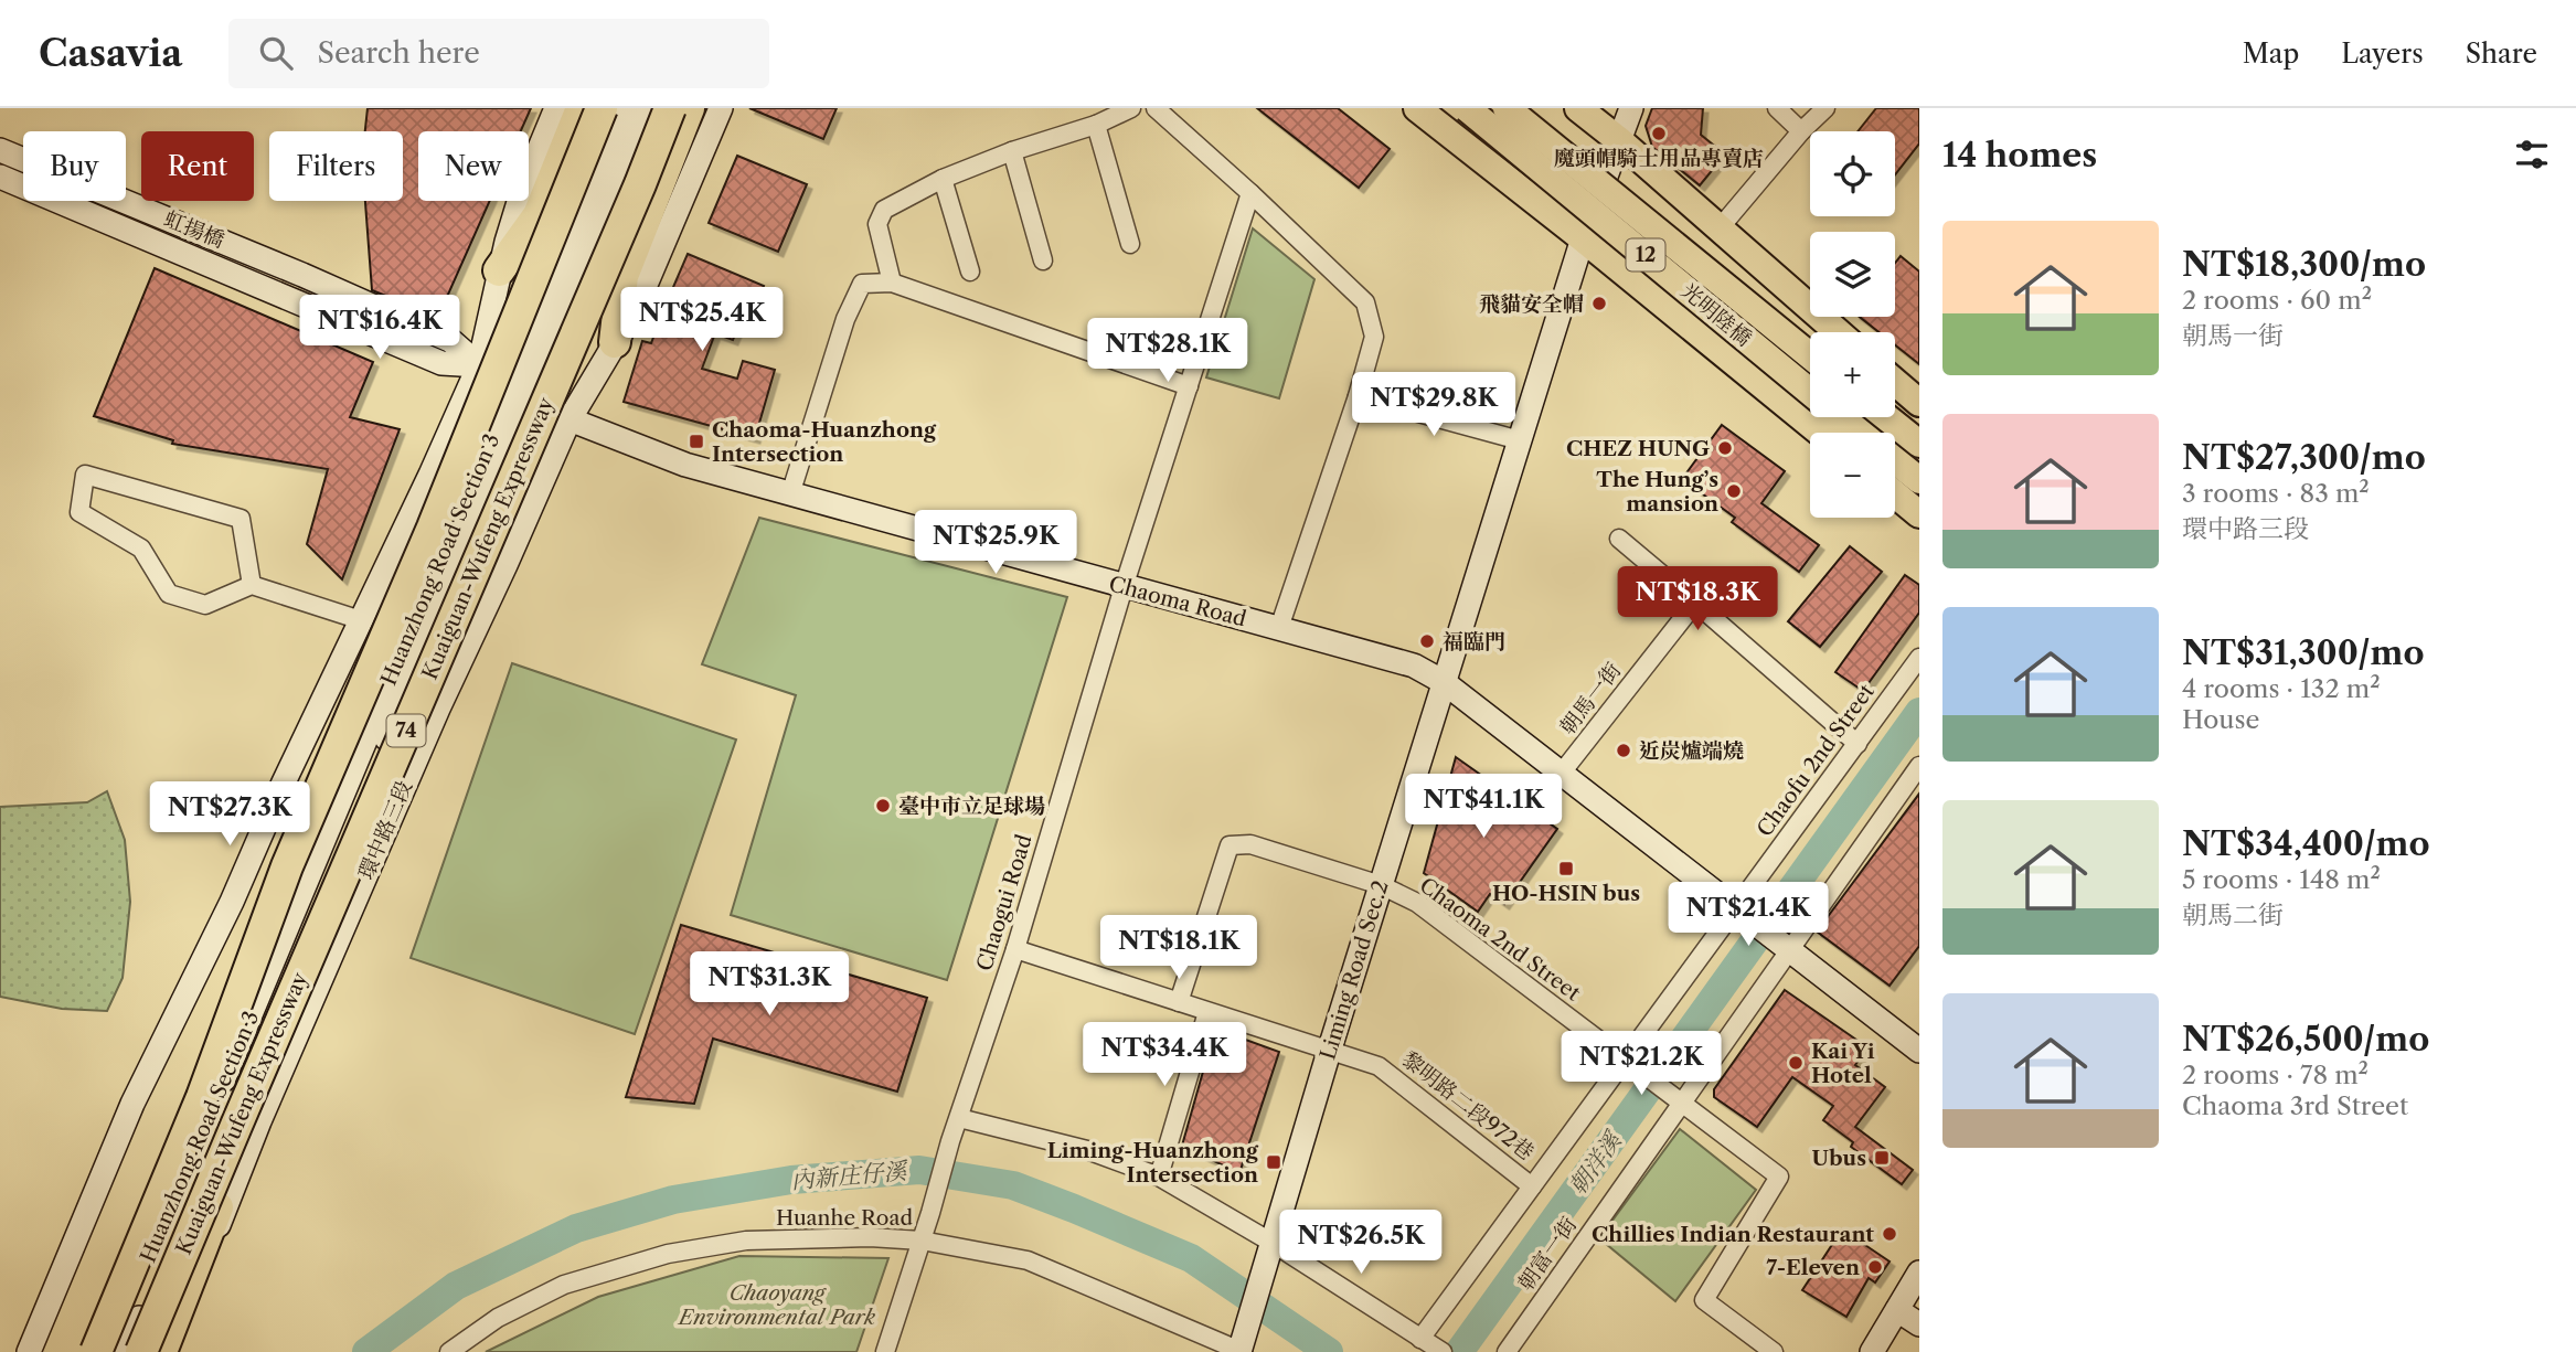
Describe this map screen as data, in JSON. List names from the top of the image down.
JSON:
{
  "streets": {
    "highway": ["Kuaiguan-Wufeng Expressway", "74"],
    "main road": ["12", "光明陸橋"],
    "street": [
      "虹揚橋",
      "Huanzhong Road Section 3",
      "Chaoma Road",
      "朝馬一街",
      "Chaofu 2nd Street",
      "環中路三段",
      "Chaogui Road",
      "Chaoma 2nd Street",
      "Liming Road Sec.2",
      "黎明路二段972巷",
      "Huanhe Road",
      "朝富一街"
    ]
  },
  "crossings": [
    ["虹揚橋", "Chaoma Road"],
    ["12", "Liming Road Sec.2"],
    ["Huanzhong Road Section 3", "Chaoma Road"],
    ["Chaoma Road", "朝馬一街"],
    ["Chaoma Road", "Chaofu 2nd Street"],
    ["Chaoma Road", "環中路三段"],
    ["Chaoma Road", "Chaogui Road"],
    ["Chaoma Road", "Liming Road Sec.2"],
    ["Chaoma Road", "朝富一街"],
    ["Chaofu 2nd Street", "Chaoma 2nd Street"],
    ["Chaofu 2nd Street", "黎明路二段972巷"],
    ["Chaogui Road", "黎明路二段972巷"],
    ["Chaogui Road", "Huanhe Road"],
    ["Chaoma 2nd Street", "Liming Road Sec.2"],
    ["Chaoma 2nd Street", "黎明路二段972巷"],
    ["Chaoma 2nd Street", "朝富一街"],
    ["Liming Road Sec.2", "黎明路二段972巷"],
    ["Liming Road Sec.2", "Huanhe Road"]
  ],
  "water": ["朝洋溪", "內新庄仔溪"],
  "parks": ["Chaoyang Environmental Park"],
  "places": {
    "other": [
      "魔頭帽騎士用品專賣店",
      "飛貓安全帽",
      "CHEZ HUNG",
      "The Hung’s mansion",
      "福臨門",
      "近炭爐端燒",
      "臺中市立足球場",
      "Kai Yi Hotel",
      "Chillies Indian Restaurant",
      "7-Eleven"
    ],
    "transit": [
      "Chaoma-Huanzhong Intersection",
      "HO-HSIN bus",
      "Ubus",
      "Liming-Huanzhong Intersection"
    ]
  },
  "page": {
    "header": "Casavia",
    "search": "Search here",
    "nav": ["Map", "Layers", "Share"],
    "heading": "14 homes",
    "map_buttons": ["+", "−"],
    "chip": [
      "Buy",
      "Rent",
      "Filters",
      "New"
    ],
    "list": [
      {
        "name": "NT$18,300/mo",
        "note": "2 rooms · 60 m² · 朝馬一街"
      },
      {
        "name": "NT$27,300/mo",
        "note": "3 rooms · 83 m² · 環中路三段"
      },
      {
        "name": "NT$31,300/mo",
        "note": "4 rooms · 132 m² · House"
      },
      {
        "name": "NT$34,400/mo",
        "note": "5 rooms · 148 m² · 朝馬二街"
      },
      {
        "name": "NT$26,500/mo",
        "note": "2 rooms · 78 m² · Chaoma 3rd Street"
      }
    ],
    "price": [
      "NT$25.4K",
      "NT$16.4K",
      "NT$28.1K",
      "NT$29.8K",
      "NT$25.9K",
      "NT$18.3K",
      "NT$41.1K",
      "NT$27.3K",
      "NT$21.4K",
      "NT$18.1K",
      "NT$31.3K",
      "NT$34.4K",
      "NT$21.2K",
      "NT$26.5K"
    ]
  }
}
